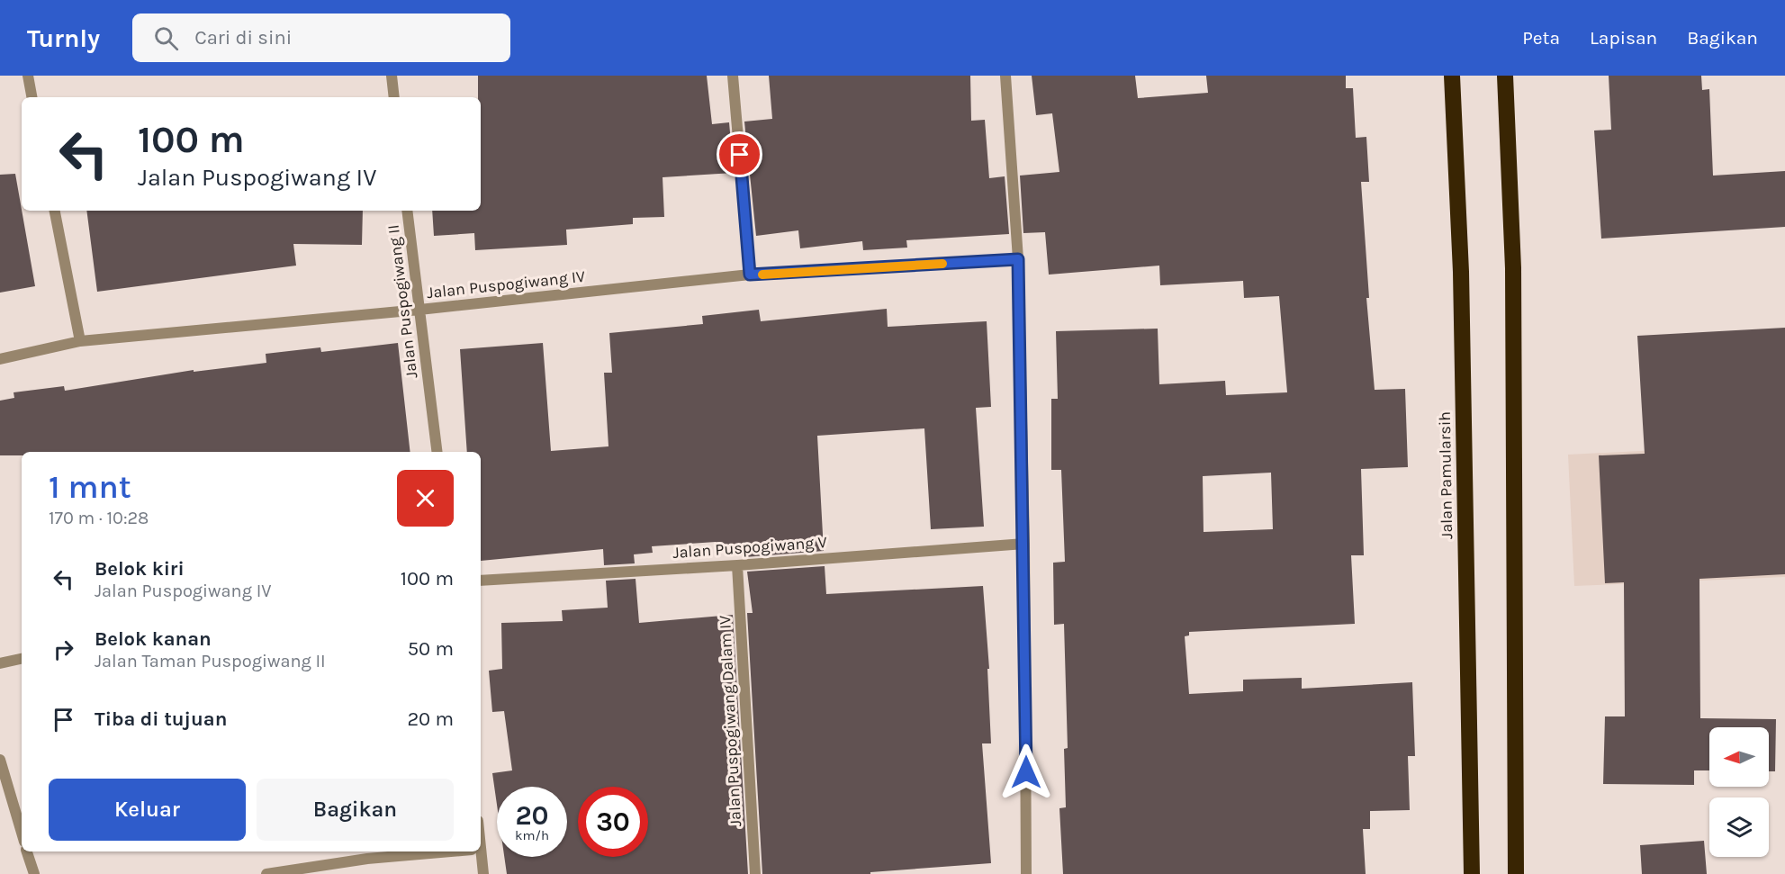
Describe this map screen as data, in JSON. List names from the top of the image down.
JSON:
{
  "streets": {
    "highway": ["Jalan Pamularsih"],
    "street": [
      "Jalan Puspogiwang IV",
      "Jalan Puspogiwang II",
      "Jalan Puspogiwang V",
      "Jalan Puspogiwang Dalam IV"
    ]
  },
  "crossings": [
    ["Jalan Puspogiwang IV", "Jalan Puspogiwang II"],
    ["Jalan Puspogiwang V", "Jalan Puspogiwang Dalam IV"]
  ],
  "north": "left",
  "page": {
    "header": "Turnly",
    "search": "Cari di sini",
    "nav": ["Peta", "Lapisan", "Bagikan"],
    "turn": ["100 m", "Jalan Puspogiwang IV"],
    "heading": ["1 mnt", "170 m · 10:28"],
    "list": [
      {
        "name": "Belok kiri",
        "note": "Jalan Puspogiwang IV",
        "value": "100 m"
      },
      {
        "name": "Belok kanan",
        "note": "Jalan Taman Puspogiwang II",
        "value": "50 m"
      },
      {
        "name": "Tiba di tujuan",
        "value": "20 m"
      }
    ],
    "buttons": ["Keluar", "Bagikan"],
    "speed": "20 km/h",
    "limit": "30"
  }
}
